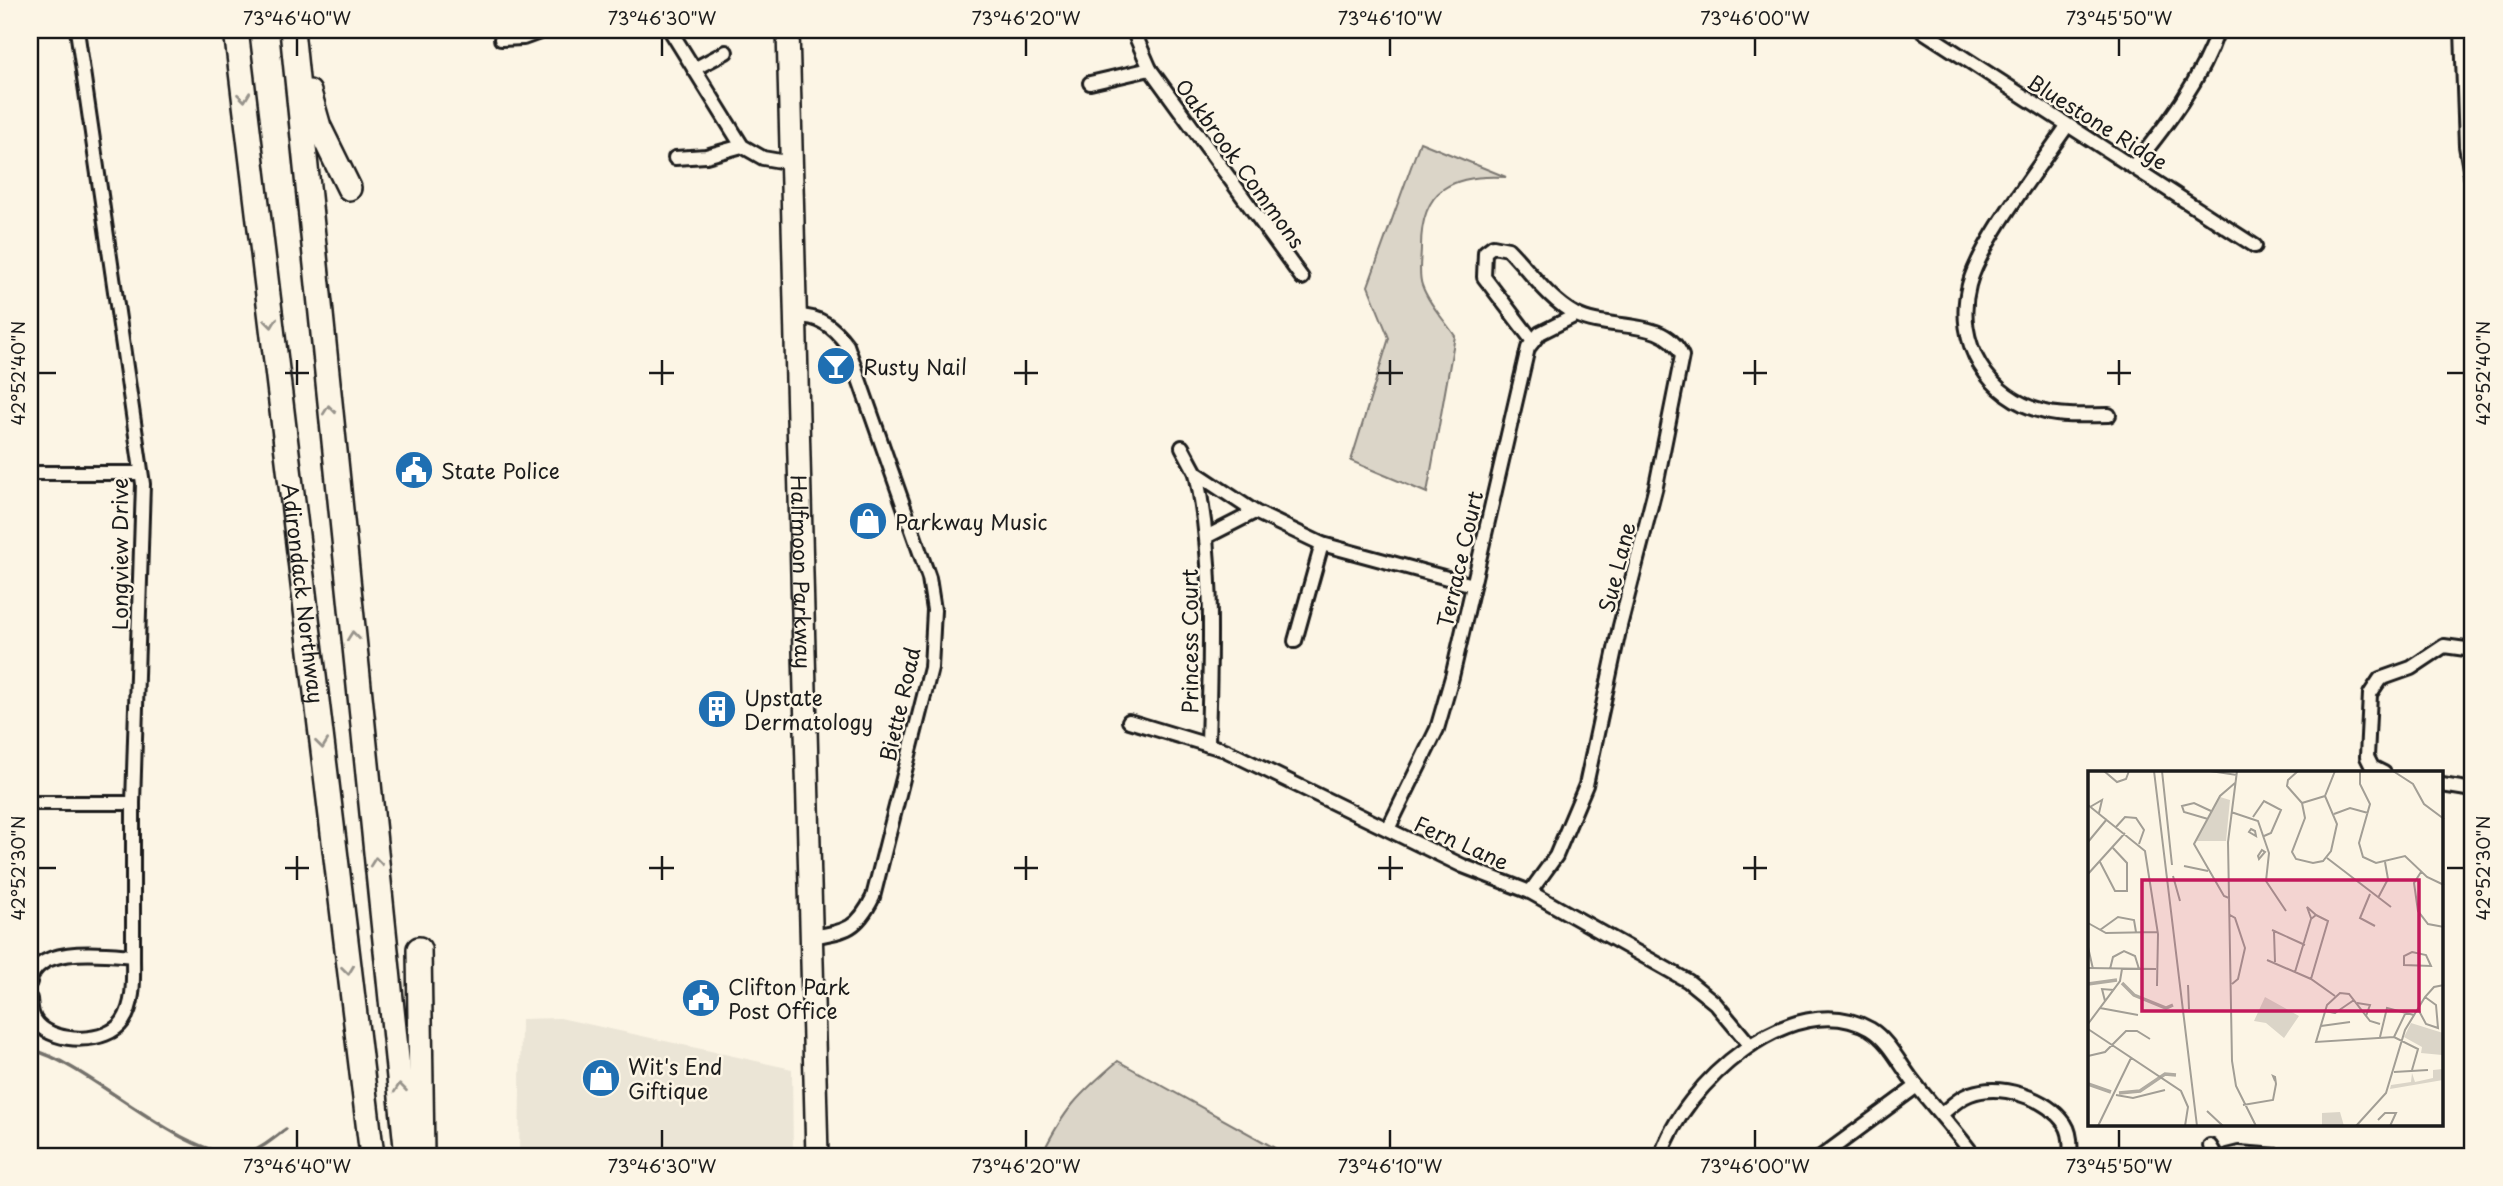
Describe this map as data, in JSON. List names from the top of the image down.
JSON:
{
  "streets": {
    "highway": ["Adirondack Northway"],
    "main road": ["Halfmoon Parkway"],
    "street": [
      "Bluestone Ridge",
      "Oakbrook Commons",
      "Longview Drive",
      "Terrace Court",
      "Sue Lane",
      "Princess Court",
      "Biette Road",
      "Fern Lane"
    ]
  },
  "crossings": [
    ["Terrace Court", "Princess Court"],
    ["Terrace Court", "Fern Lane"],
    ["Sue Lane", "Fern Lane"],
    ["Halfmoon Parkway", "Biette Road"],
    ["Princess Court", "Fern Lane"]
  ],
  "places": {
    "bar": ["Rusty Nail"],
    "public building": ["State Police", "Clifton Park Post Office"],
    "shop": ["Parkway Music", "Wit's End Giftique"],
    "building": ["Upstate Dermatology"]
  },
  "coordinates": [
    "73°46'40\"W",
    "73°46'30\"W",
    "73°46'20\"W",
    "73°46'10\"W",
    "73°46'00\"W",
    "73°45'50\"W",
    "42°52'40\"N",
    "42°52'30\"N"
  ]
}
